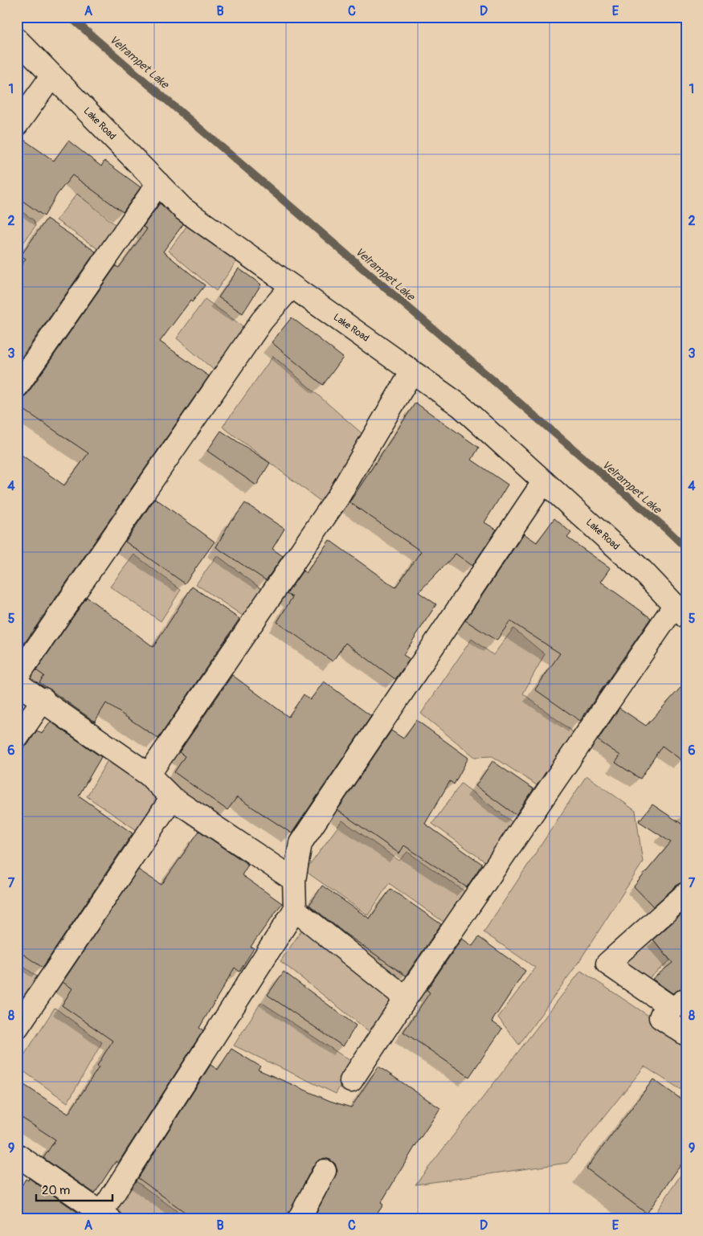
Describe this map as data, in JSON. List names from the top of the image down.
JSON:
{
  "streets": {
    "street": ["Lake Road"]
  },
  "water": ["Velrampet Lake"],
  "scale_bar": "20 m",
  "grid": {
    "columns": [
      "A",
      "B",
      "C",
      "D",
      "E"
    ],
    "rows": [
      "1",
      "2",
      "3",
      "4",
      "5",
      "6",
      "7",
      "8",
      "9"
    ]
  }
}
